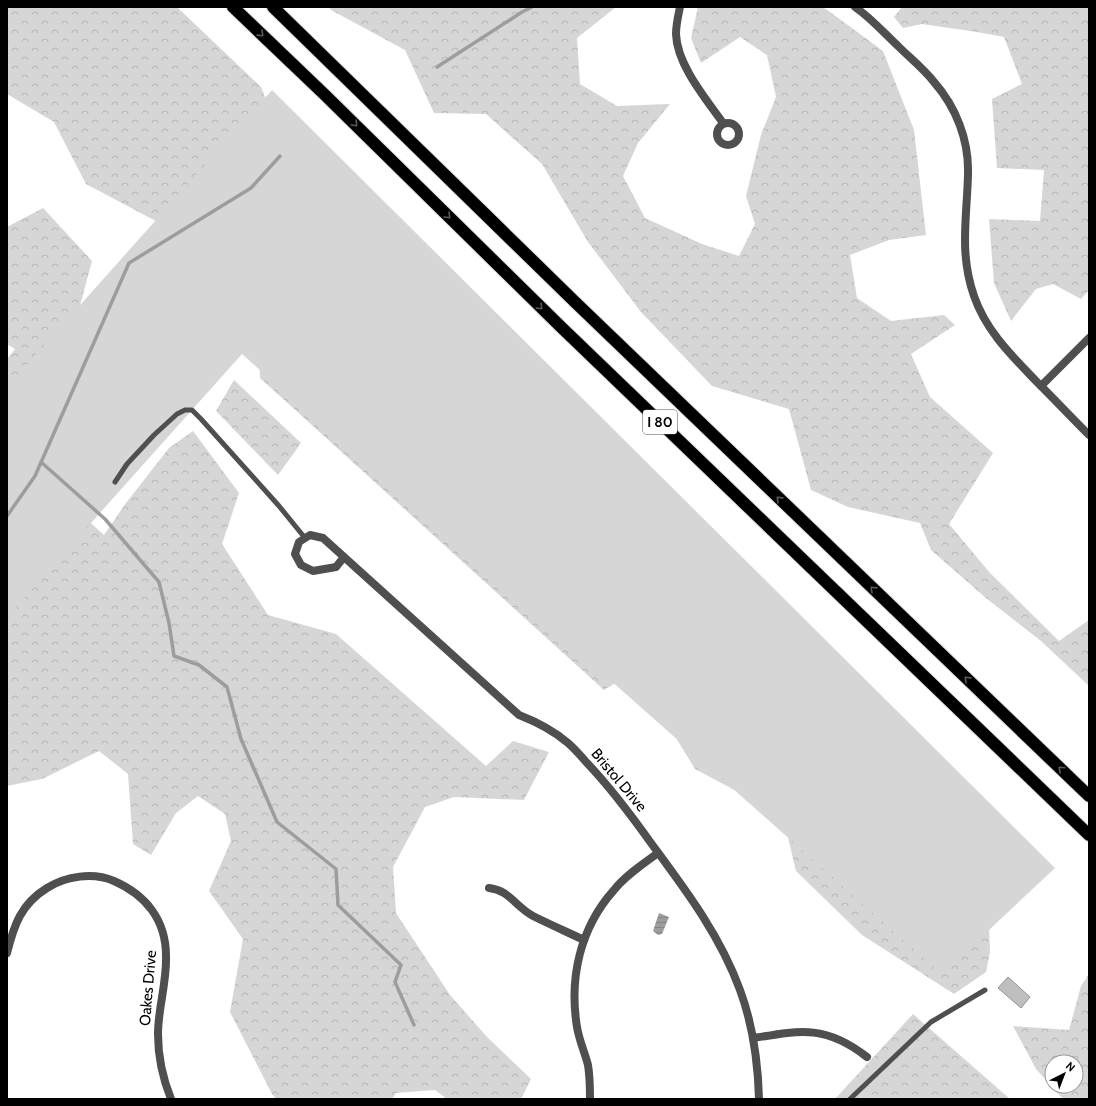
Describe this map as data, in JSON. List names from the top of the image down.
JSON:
{
  "streets": {
    "highway": ["I 80"],
    "street": ["Bristol Drive", "Oakes Drive"]
  },
  "north": "top right"
}
